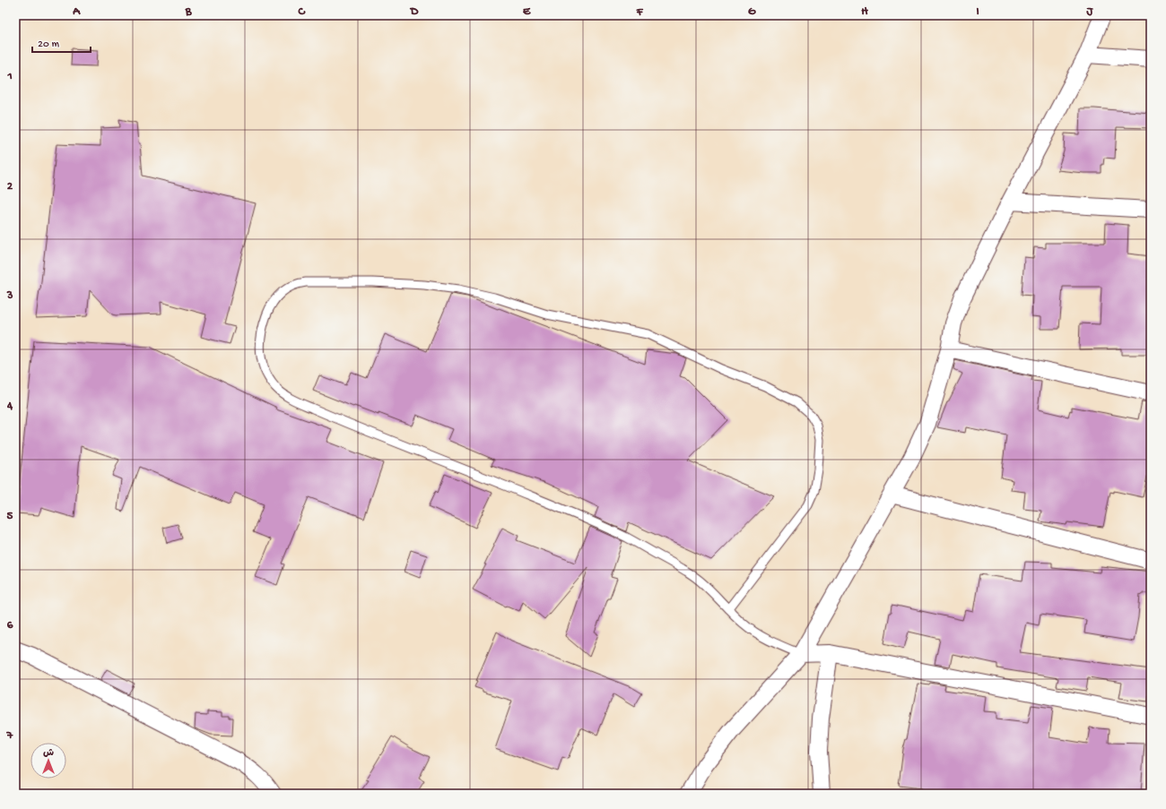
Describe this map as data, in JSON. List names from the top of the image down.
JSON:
{
  "scale_bar": "20 m",
  "north": "top",
  "grid": {
    "columns": [
      "A",
      "B",
      "C",
      "D",
      "E",
      "F",
      "G",
      "H",
      "I",
      "J"
    ],
    "rows": [
      "1",
      "2",
      "3",
      "4",
      "5",
      "6",
      "7"
    ]
  }
}
